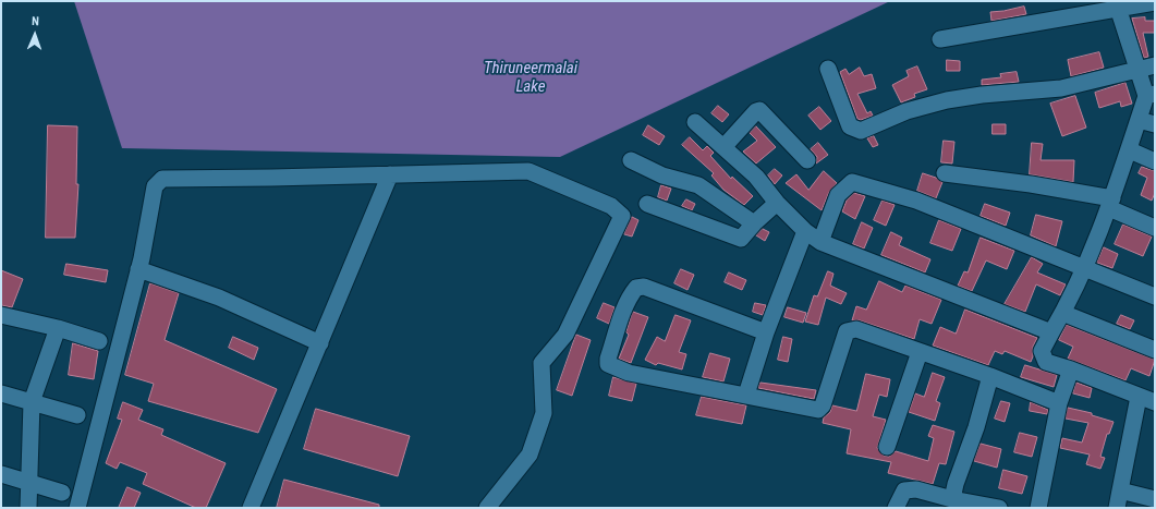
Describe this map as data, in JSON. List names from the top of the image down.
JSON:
{
  "water": ["Thiruneermalai Lake"],
  "north": "top"
}
